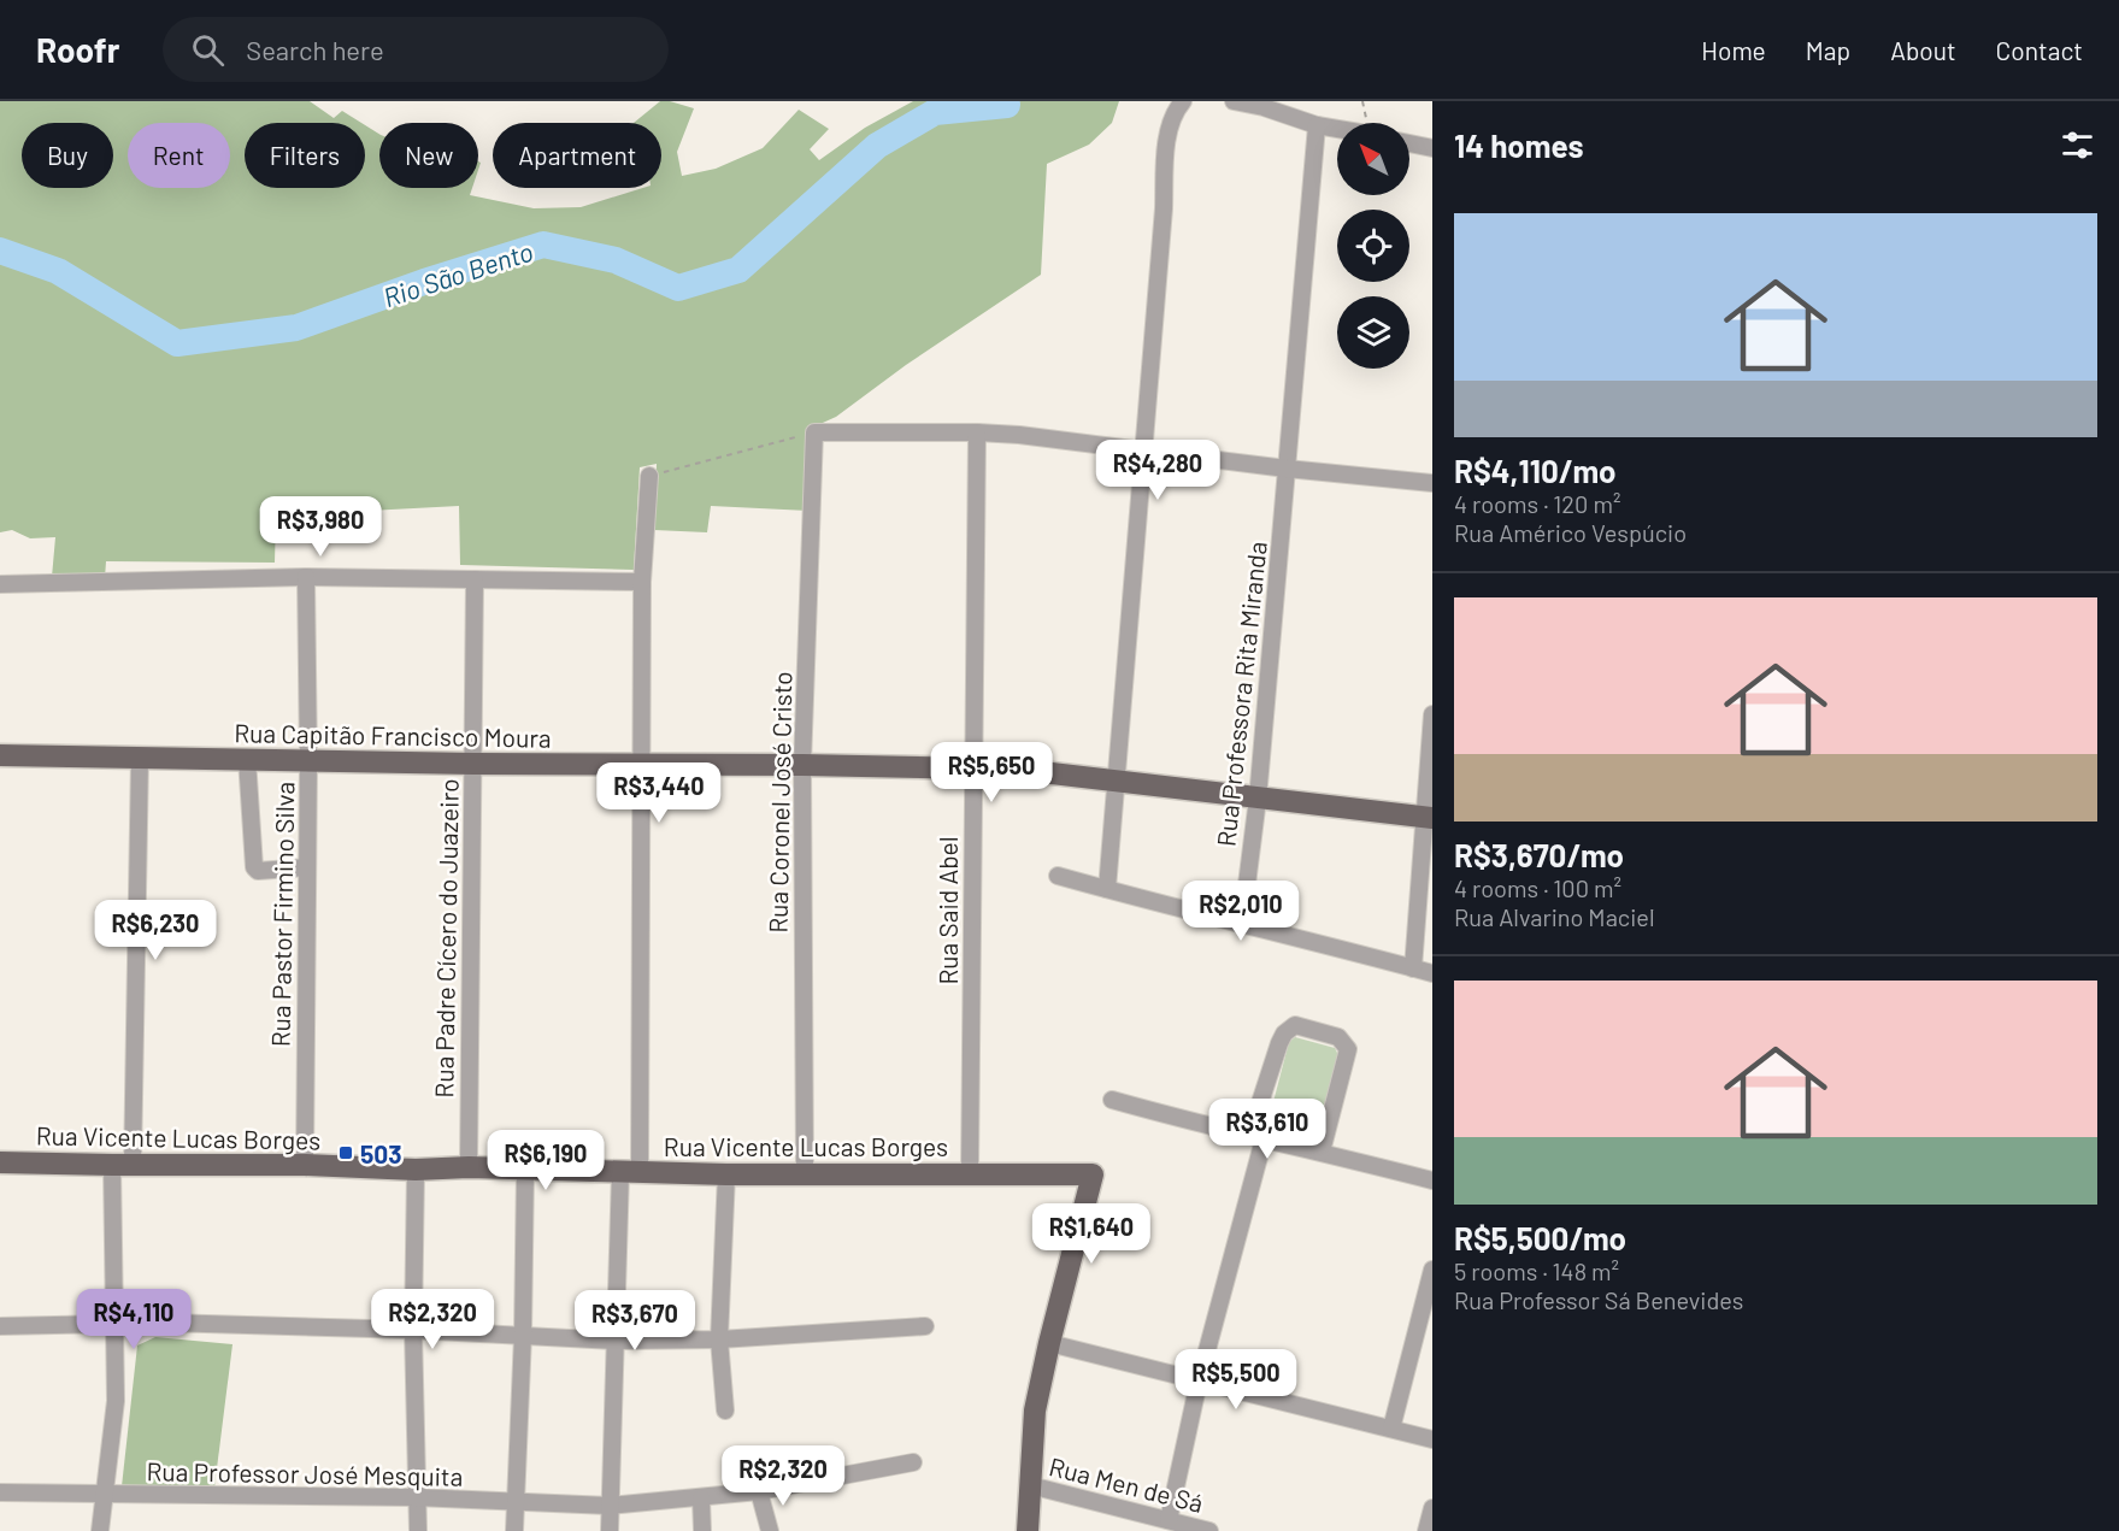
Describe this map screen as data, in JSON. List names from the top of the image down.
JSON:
{
  "streets": {
    "main road": ["Rua Capitão Francisco Moura", "Rua Vicente Lucas Borges"],
    "street": [
      "Rua Professora Rita Miranda",
      "Rua Coronel José Cristo",
      "Rua Said Abel",
      "Rua Pastor Firmino Silva",
      "Rua Padre Cícero do Juazeiro",
      "Rua Professor José Mesquita",
      "Rua Men de Sá"
    ]
  },
  "crossings": [
    ["Rua Professora Rita Miranda", "Rua Capitão Francisco Moura"],
    ["Rua Capitão Francisco Moura", "Rua Coronel José Cristo"],
    ["Rua Capitão Francisco Moura", "Rua Said Abel"],
    ["Rua Capitão Francisco Moura", "Rua Pastor Firmino Silva"],
    ["Rua Capitão Francisco Moura", "Rua Padre Cícero do Juazeiro"],
    ["Rua Coronel José Cristo", "Rua Vicente Lucas Borges"],
    ["Rua Said Abel", "Rua Vicente Lucas Borges"],
    ["Rua Pastor Firmino Silva", "Rua Vicente Lucas Borges"],
    ["Rua Padre Cícero do Juazeiro", "Rua Vicente Lucas Borges"]
  ],
  "water": ["Rio São Bento"],
  "places": {
    "transit": ["503"]
  },
  "north": "top left",
  "page": {
    "header": "Roofr",
    "search": "Search here",
    "nav": [
      "Home",
      "Map",
      "About",
      "Contact"
    ],
    "heading": "14 homes",
    "chip": [
      "Buy",
      "Rent",
      "Filters",
      "New",
      "Apartment"
    ],
    "list": [
      {
        "name": "R$4,110/mo",
        "note": "4 rooms · 120 m² · Rua Américo Vespúcio"
      },
      {
        "name": "R$3,670/mo",
        "note": "4 rooms · 100 m² · Rua Alvarino Maciel"
      },
      {
        "name": "R$5,500/mo",
        "note": "5 rooms · 148 m² · Rua Professor Sá Benevides"
      }
    ],
    "price": [
      "R$4,280",
      "R$3,980",
      "R$5,650",
      "R$3,440",
      "R$2,010",
      "R$6,230",
      "R$3,610",
      "R$6,190",
      "R$1,640",
      "R$4,110",
      "R$2,320",
      "R$3,670",
      "R$5,500",
      "R$2,320"
    ]
  }
}
